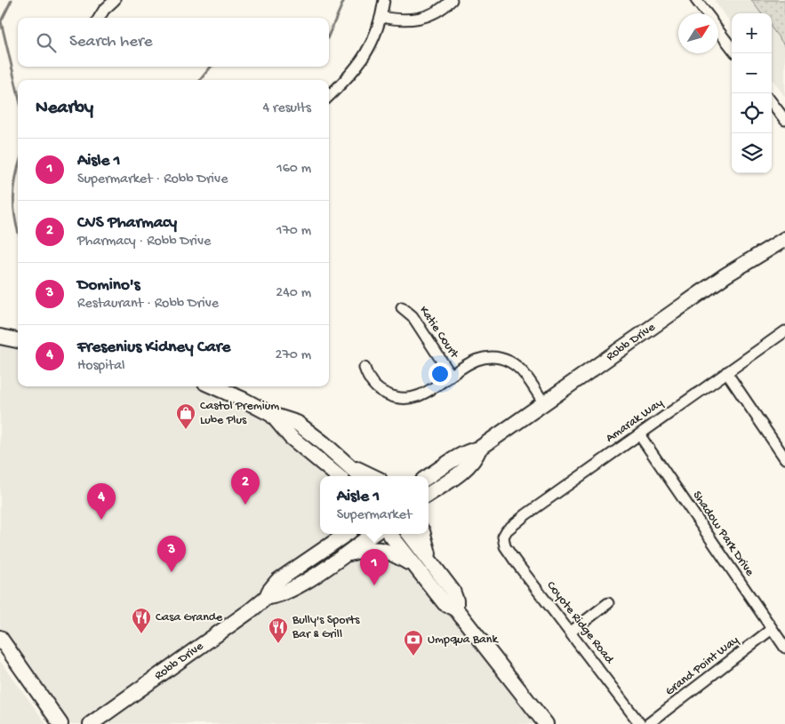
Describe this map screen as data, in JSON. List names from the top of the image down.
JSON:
{
  "streets": {
    "main road": ["Robb Drive"],
    "street": [
      "Katie Court",
      "Amarak Way",
      "Shadow Park Drive",
      "Coyote Ridge Road",
      "Grand Point Way"
    ]
  },
  "crossings": [
    ["Amarak Way", "Shadow Park Drive"],
    ["Amarak Way", "Coyote Ridge Road"],
    ["Shadow Park Drive", "Grand Point Way"]
  ],
  "places": {
    "shop": ["Castol Premium Lube Plus"],
    "restaurant": ["Casa Grande", "Bully's Sports Bar & Grill"],
    "bank": ["Umpqua Bank"]
  },
  "north": "top right",
  "page": {
    "map_buttons": ["+", "−"],
    "search": "Search here",
    "heading": ["Nearby", "4 results"],
    "list": [
      {
        "mark": "1",
        "name": "Aisle 1",
        "note": "Supermarket · Robb Drive",
        "value": "160 m"
      },
      {
        "mark": "2",
        "name": "CVS Pharmacy",
        "note": "Pharmacy · Robb Drive",
        "value": "170 m"
      },
      {
        "mark": "3",
        "name": "Domino's",
        "note": "Restaurant · Robb Drive",
        "value": "240 m"
      },
      {
        "mark": "4",
        "name": "Fresenius Kidney Care",
        "note": "Hospital",
        "value": "270 m"
      }
    ],
    "pins": [
      "2",
      "4",
      "3",
      "1"
    ],
    "popup": ["Aisle 1", "Supermarket"]
  }
}
